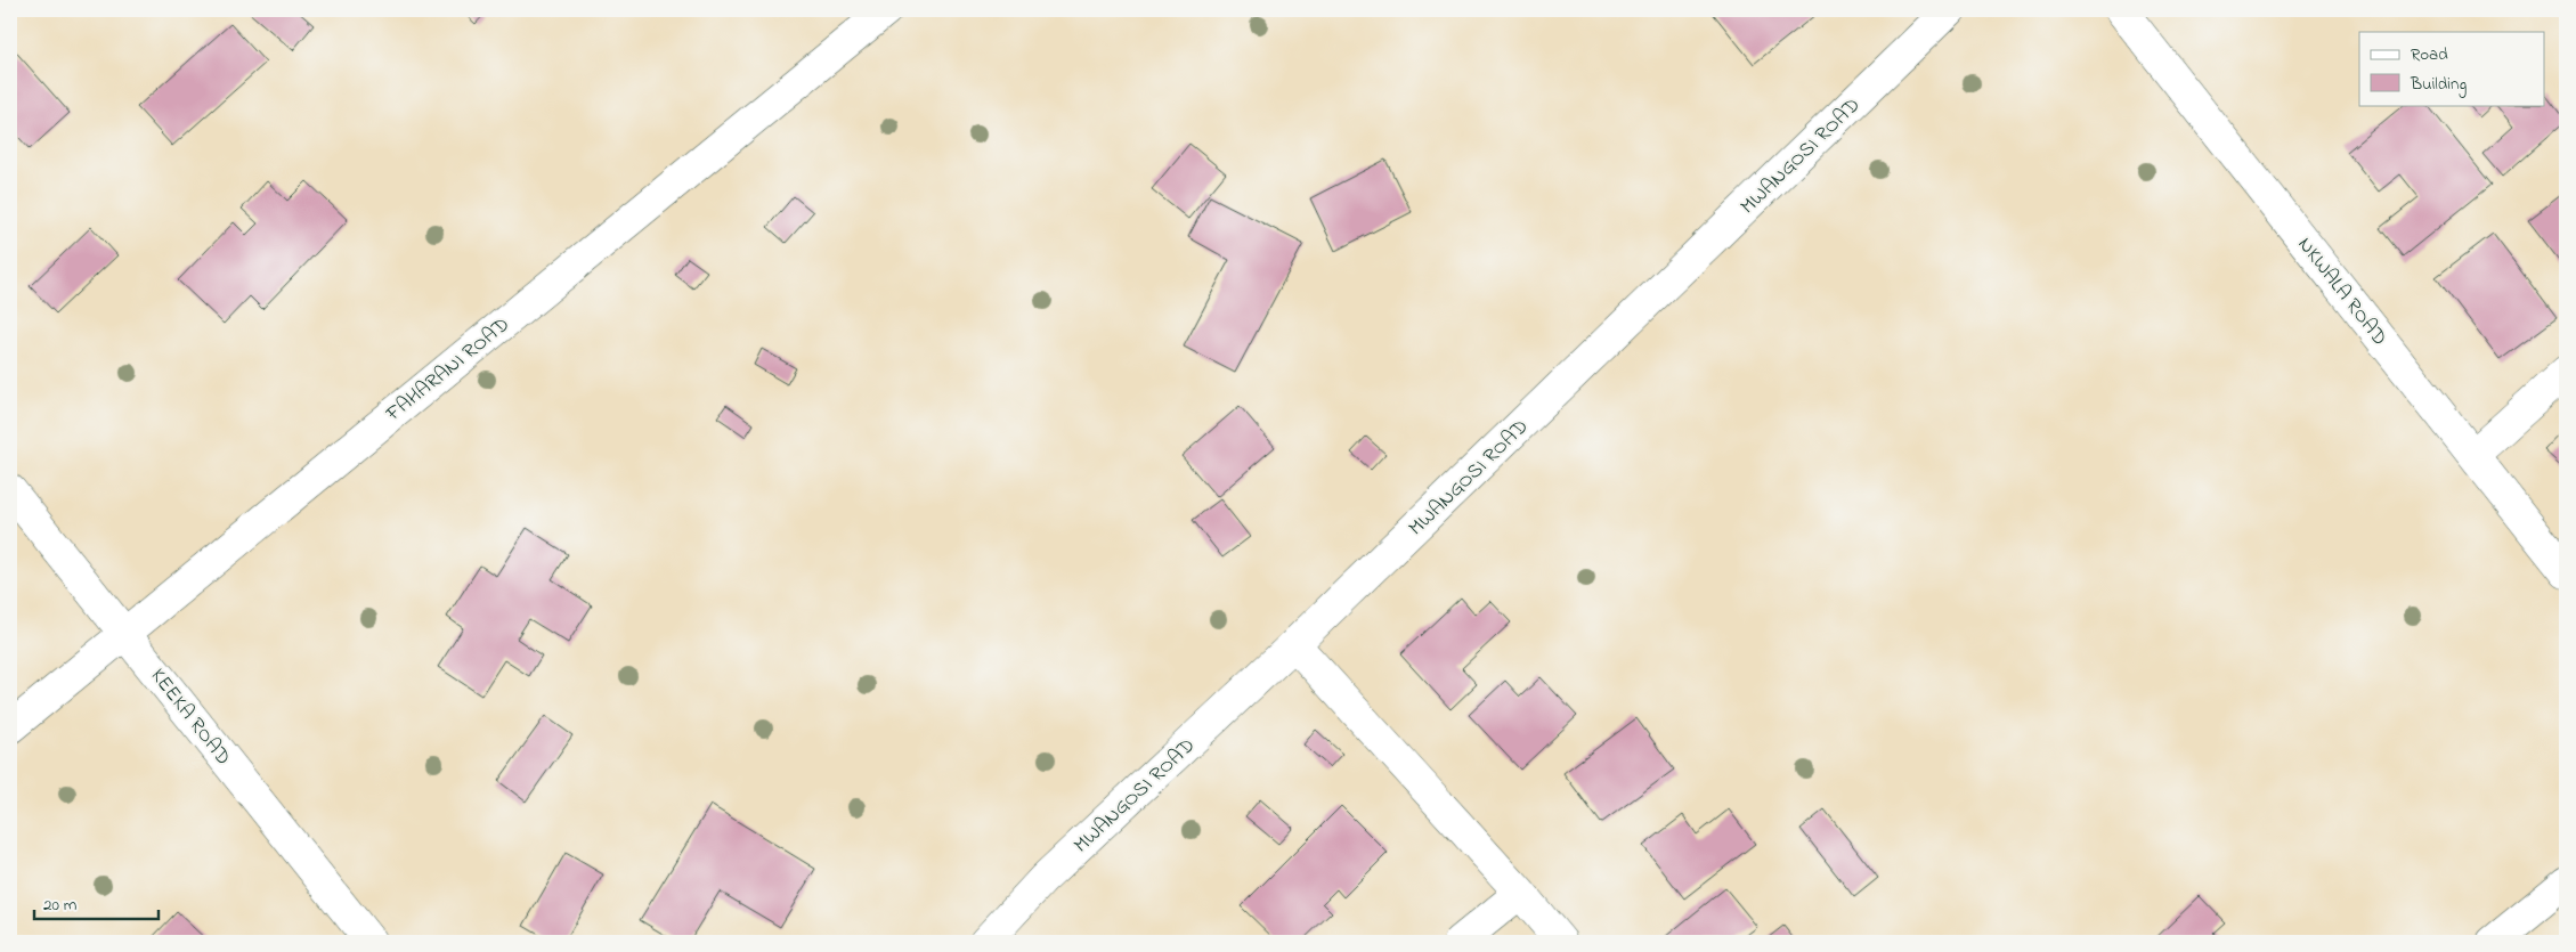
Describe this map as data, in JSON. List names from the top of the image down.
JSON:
{
  "streets": {
    "street": [
      "MWANGOSI ROAD",
      "NKWALA ROAD",
      "FAHARANI ROAD",
      "KEEKA ROAD"
    ]
  },
  "crossings": [
    ["FAHARANI ROAD", "KEEKA ROAD"]
  ],
  "legend": ["Road", "Building"],
  "scale_bar": "20 m"
}
